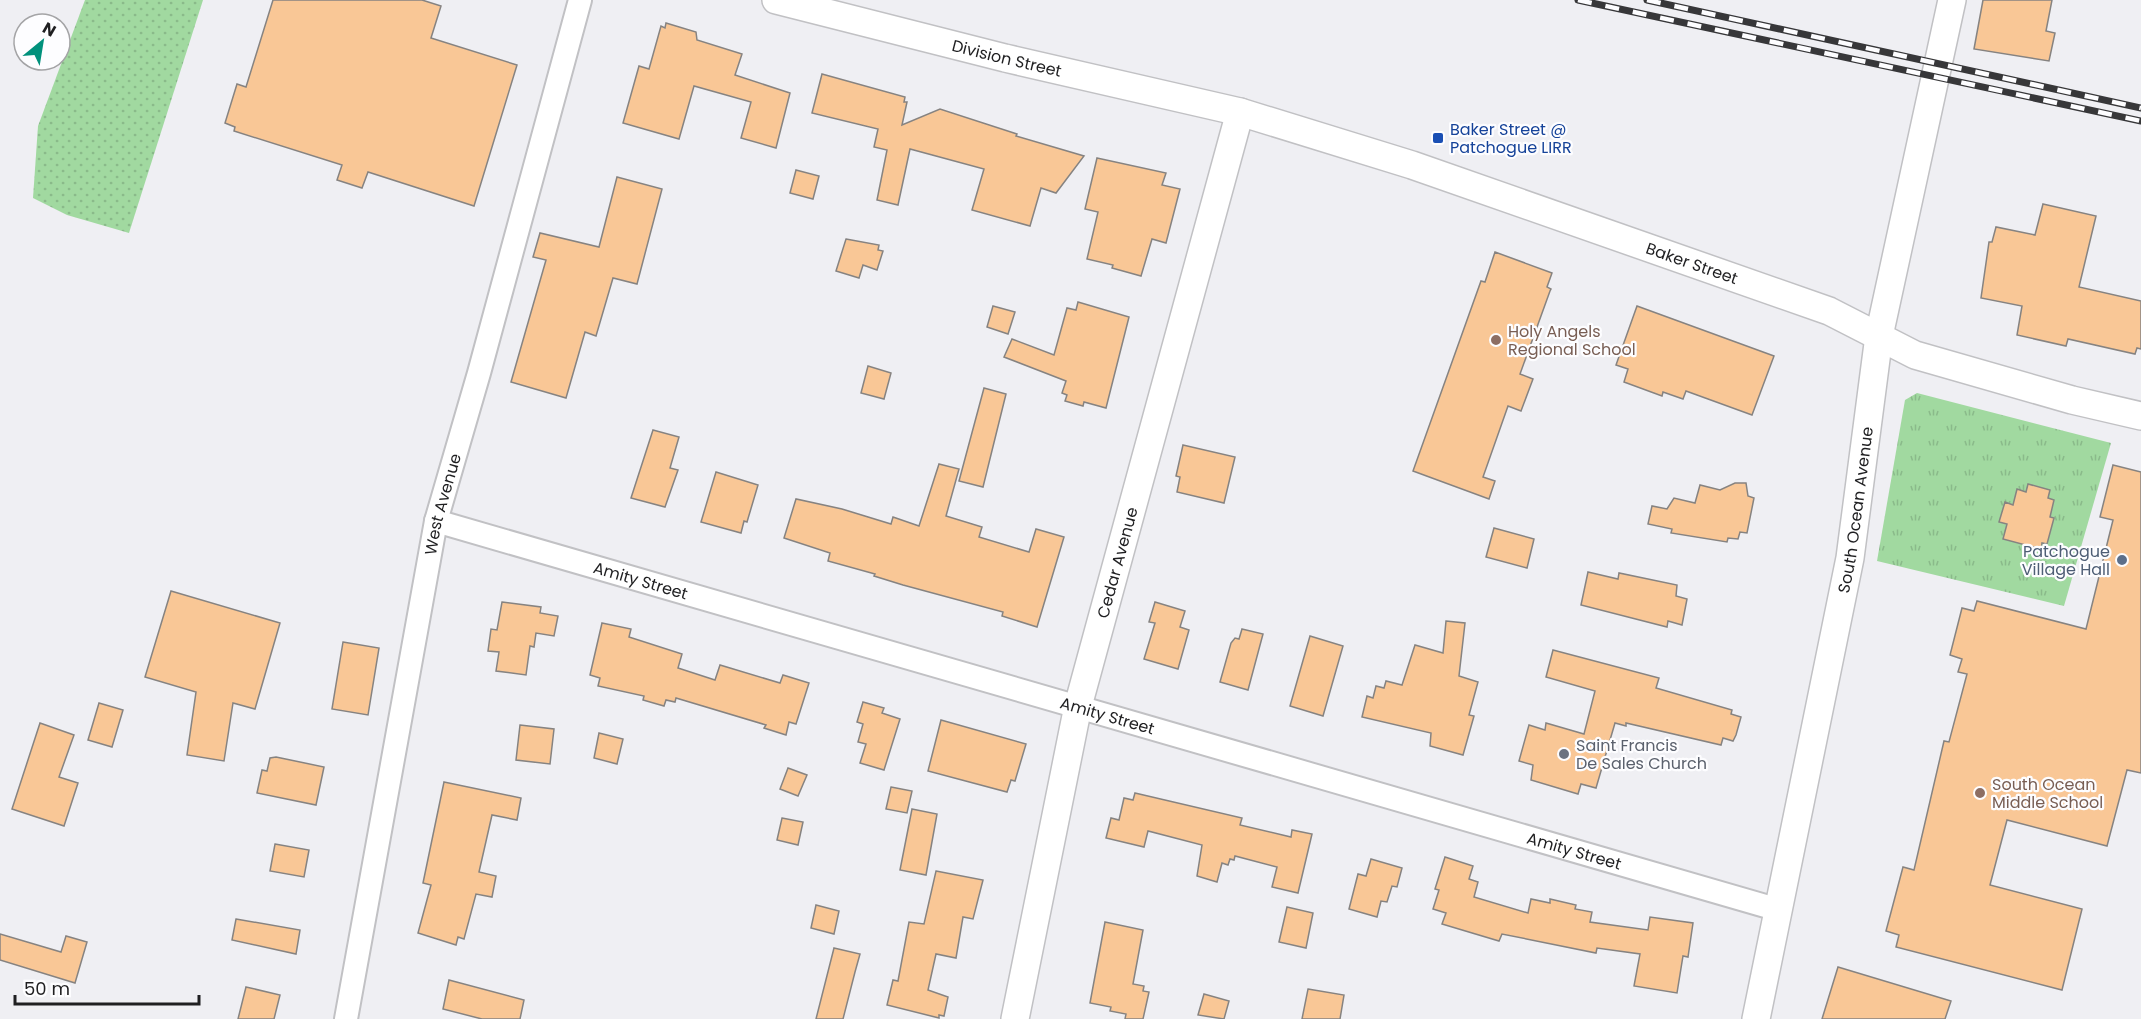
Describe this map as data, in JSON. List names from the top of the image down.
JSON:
{
  "streets": {
    "street": [
      "Division Street",
      "Baker Street",
      "West Avenue",
      "South Ocean Avenue",
      "Cedar Avenue",
      "Amity Street"
    ]
  },
  "crossings": [
    ["Division Street", "Baker Street"],
    ["Division Street", "Cedar Avenue"],
    ["Baker Street", "South Ocean Avenue"],
    ["Baker Street", "Cedar Avenue"],
    ["West Avenue", "Amity Street"],
    ["South Ocean Avenue", "Amity Street"],
    ["Cedar Avenue", "Amity Street"]
  ],
  "places": {
    "transit": ["Baker Street @ Patchogue LIRR"],
    "other": [
      "Holy Angels Regional School",
      "Patchogue Village Hall",
      "Saint Francis De Sales Church",
      "South Ocean Middle School"
    ]
  },
  "scale_bar": "50 m",
  "north": "top right"
}
